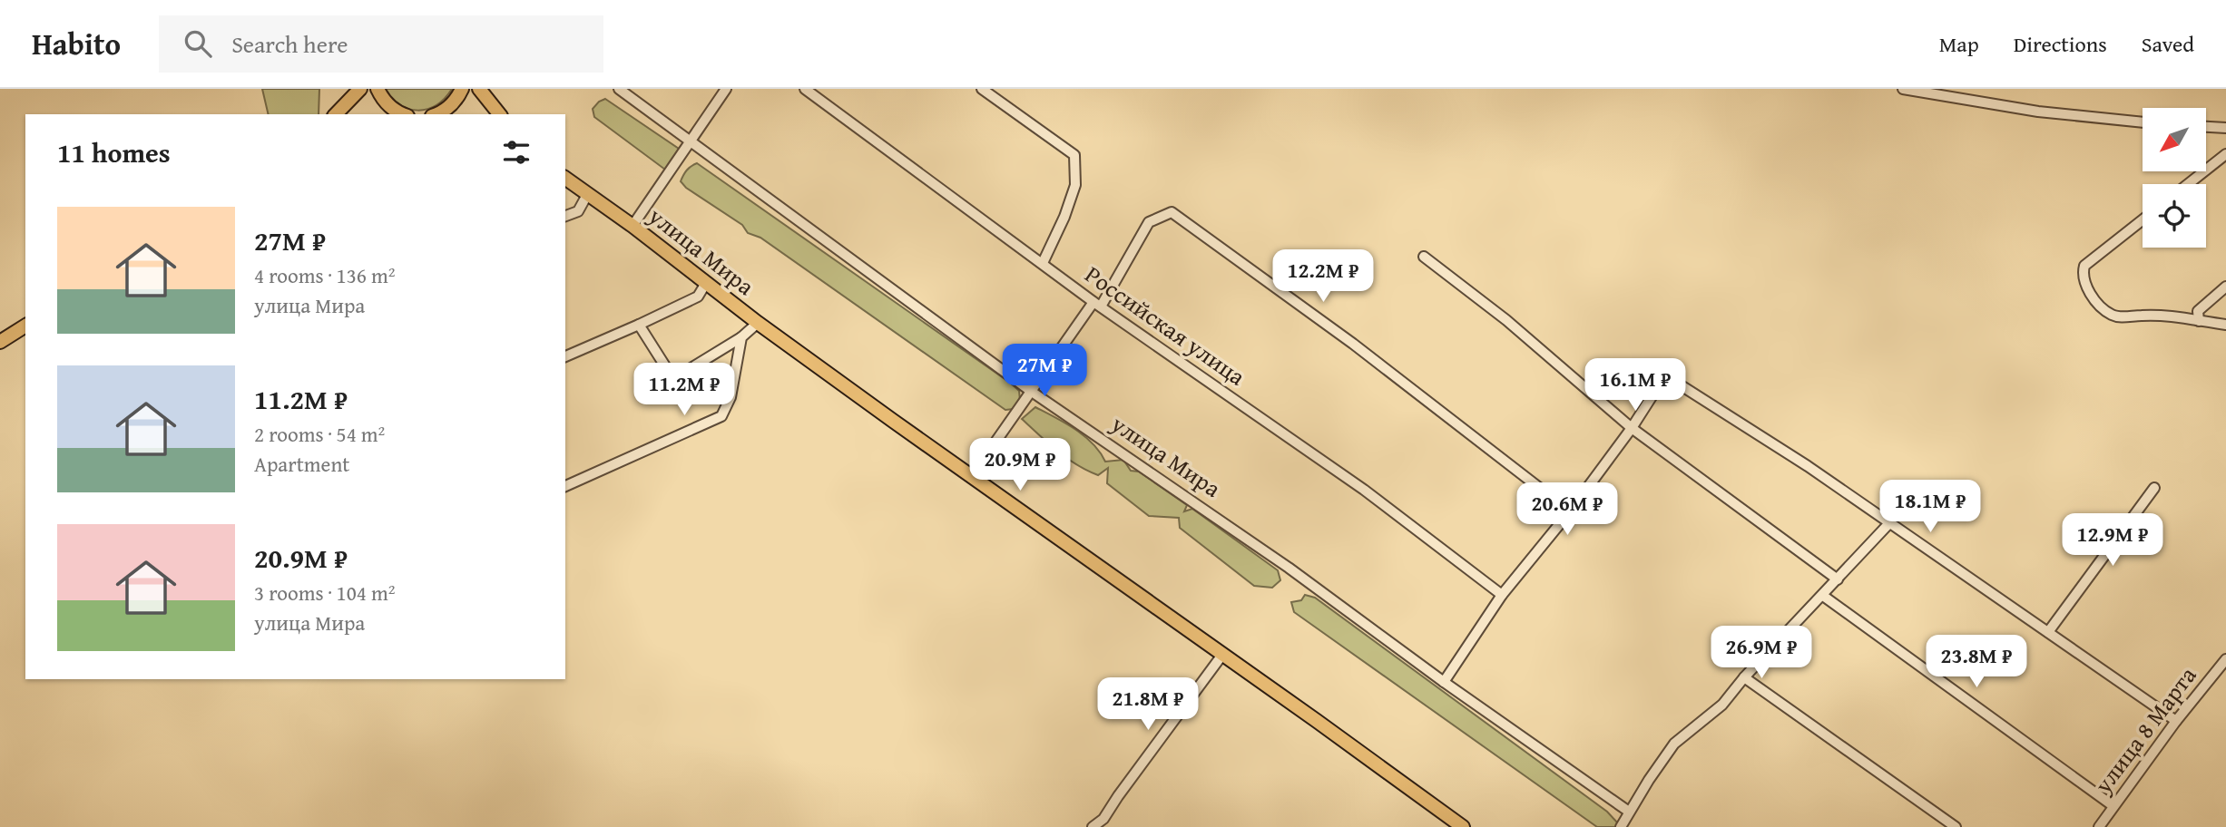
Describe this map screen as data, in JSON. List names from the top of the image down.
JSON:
{
  "streets": {
    "main road": ["улица Мира"],
    "street": ["Российская улица", "улица 8 Марта"]
  },
  "north": "bottom left",
  "page": {
    "header": "Habito",
    "search": "Search here",
    "nav": ["Map", "Directions", "Saved"],
    "heading": "11 homes",
    "list": [
      {
        "name": "27M ₽",
        "note": "4 rooms · 136 m² · улица Мира"
      },
      {
        "name": "11.2M ₽",
        "note": "2 rooms · 54 m² · Apartment"
      },
      {
        "name": "20.9M ₽",
        "note": "3 rooms · 104 m² · улица Мира"
      }
    ],
    "price": [
      "12.2M ₽",
      "27M ₽",
      "16.1M ₽",
      "11.2M ₽",
      "20.9M ₽",
      "18.1M ₽",
      "20.6M ₽",
      "12.9M ₽",
      "26.9M ₽",
      "23.8M ₽",
      "21.8M ₽"
    ]
  }
}
